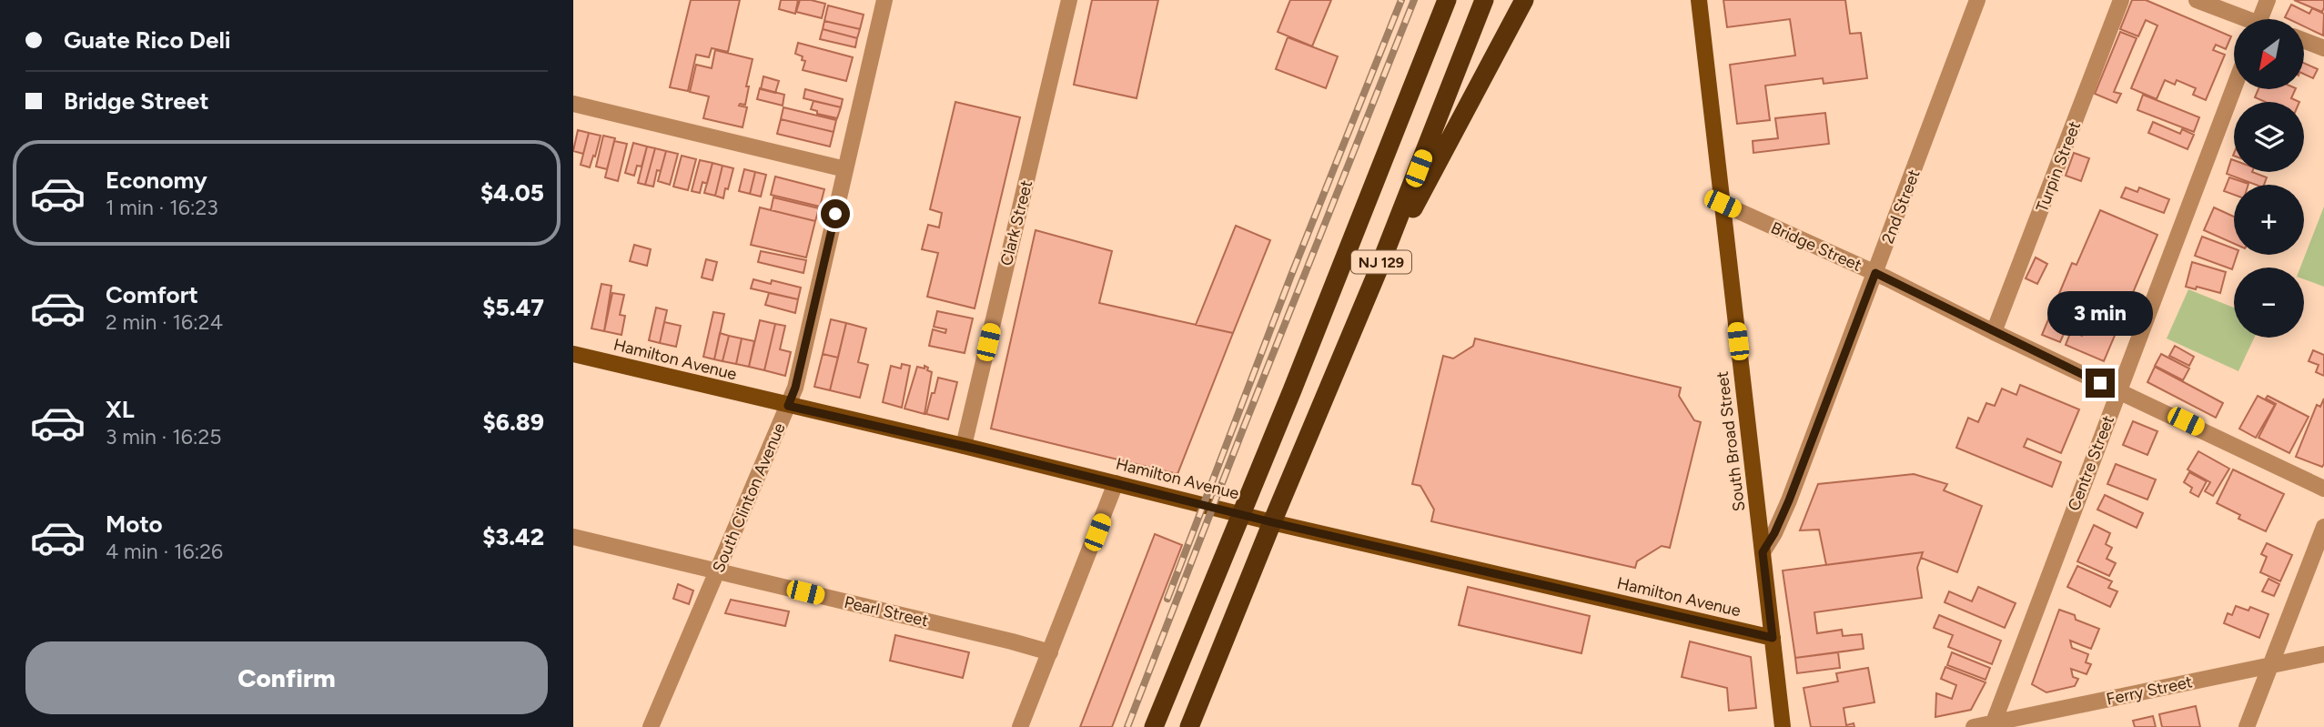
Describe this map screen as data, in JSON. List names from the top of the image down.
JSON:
{
  "streets": {
    "highway": ["NJ 129"],
    "main road": ["Hamilton Avenue", "South Broad Street"],
    "street": [
      "Turpin Street",
      "2nd Street",
      "Clark Street",
      "Bridge Street",
      "Centre Street",
      "South Clinton Avenue",
      "Pearl Street",
      "Ferry Street"
    ]
  },
  "crossings": [
    ["Turpin Street", "Bridge Street"],
    ["2nd Street", "Bridge Street"],
    ["2nd Street", "South Broad Street"],
    ["Clark Street", "Hamilton Avenue"],
    ["Bridge Street", "South Broad Street"],
    ["Bridge Street", "Centre Street"],
    ["NJ 129", "Hamilton Avenue"],
    ["Hamilton Avenue", "South Broad Street"],
    ["Hamilton Avenue", "South Clinton Avenue"],
    ["Centre Street", "Ferry Street"],
    ["South Clinton Avenue", "Pearl Street"]
  ],
  "north": "bottom left",
  "page": {
    "banner": ["Guate Rico Deli", "Bridge Street"],
    "map_buttons": ["+", "−"],
    "list": [
      {
        "name": "Economy",
        "note": "1 min · 16:23",
        "value": "$4.05"
      },
      {
        "name": "Comfort",
        "note": "2 min · 16:24",
        "value": "$5.47"
      },
      {
        "name": "XL",
        "note": "3 min · 16:25",
        "value": "$6.89"
      },
      {
        "name": "Moto",
        "note": "4 min · 16:26",
        "value": "$3.42"
      }
    ],
    "bubble": "3 min",
    "buttons": "Confirm"
  }
}
